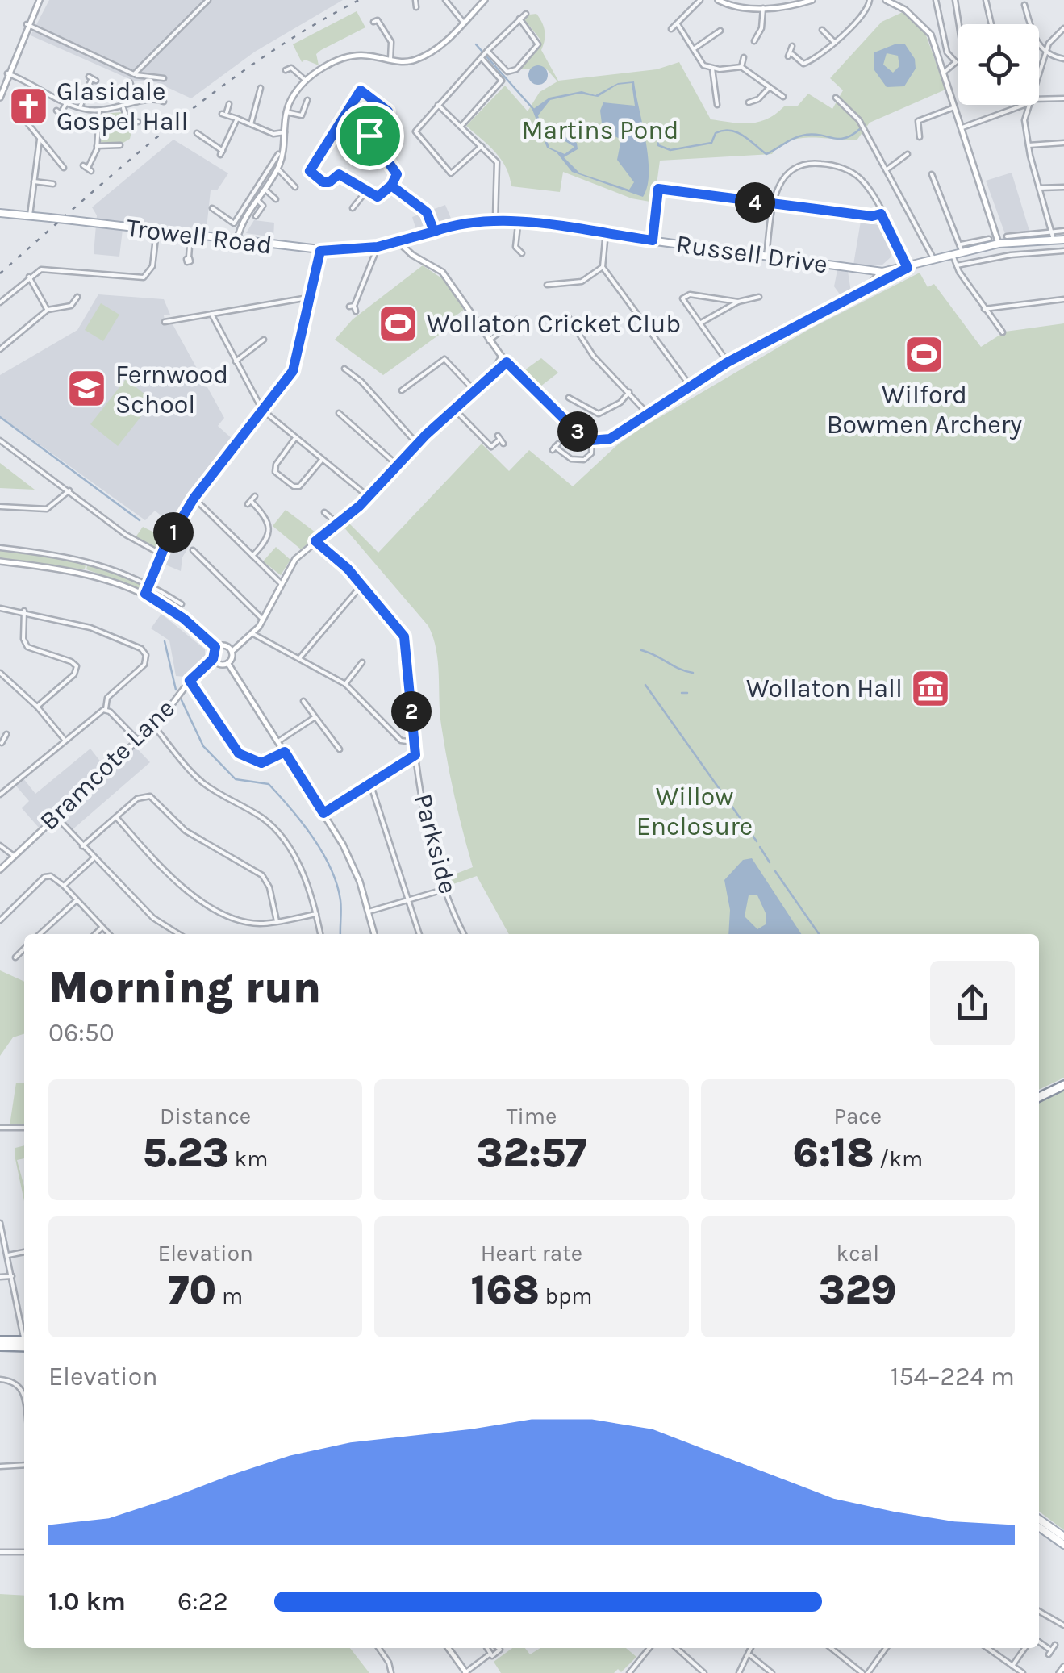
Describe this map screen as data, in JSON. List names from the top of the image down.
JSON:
{
  "streets": {
    "main road": ["Trowell Road", "Russell Drive"],
    "street": ["Bramcote Lane", "Parkside"]
  },
  "crossings": [
    ["Trowell Road", "Russell Drive"]
  ],
  "parks": ["Martins Pond", "Willow Enclosure"],
  "places": {
    "church": ["Glasidale Gospel Hall"],
    "sports": ["Wollaton Cricket Club", "Wilford Bowmen Archery"],
    "school or university": ["Fernwood School"],
    "museum": ["Wollaton Hall"]
  },
  "page": {
    "pins": [
      "4",
      "3",
      "1",
      "2"
    ],
    "heading": ["Morning run", "06:50"],
    "stats": [
      ["Distance", "5.23 km"],
      ["Time", "32:57"],
      ["Pace", "6:18 /km"],
      ["Elevation", "70 m"],
      ["Heart rate", "168 bpm"],
      ["kcal", "329"]
    ],
    "chart": ["Elevation", "154–224 m"],
    "list": [
      {
        "name": "1.0 km",
        "note": "6:22"
      }
    ]
  }
}
